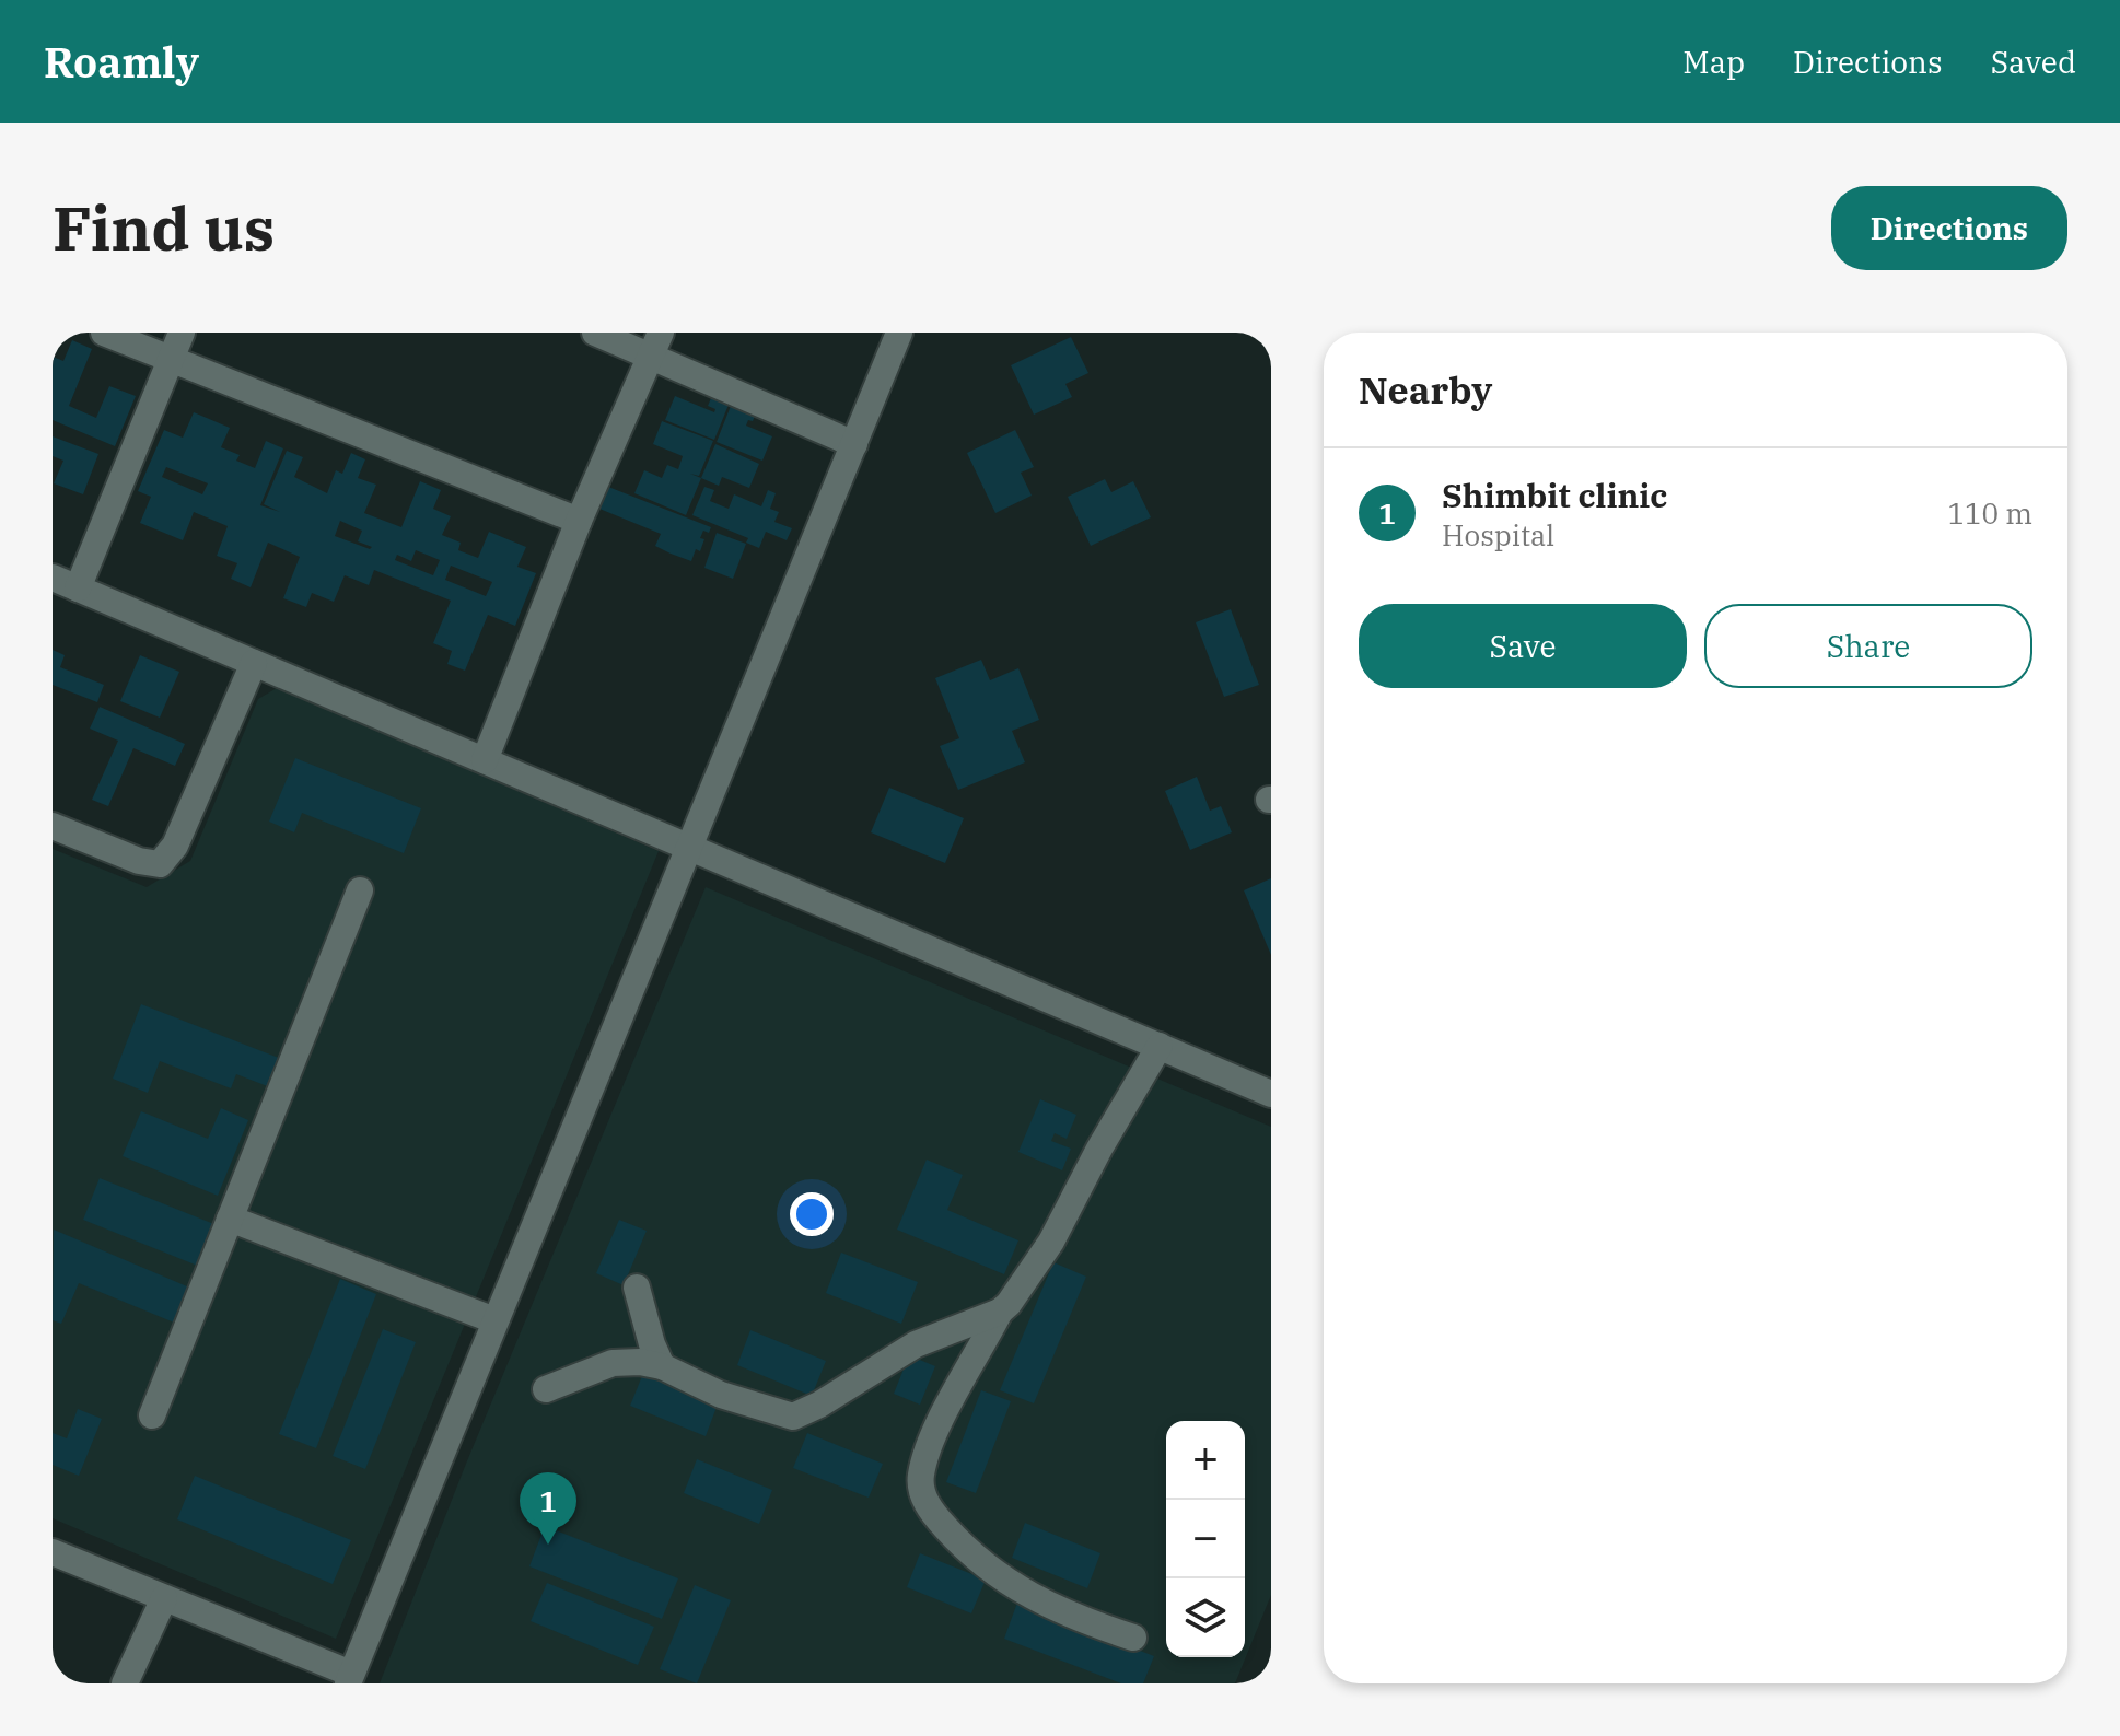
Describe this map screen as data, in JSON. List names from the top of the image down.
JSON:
{
  "page": {
    "header": "Roamly",
    "nav": ["Map", "Directions", "Saved"],
    "buttons": [
      "Directions",
      ["Save", "Share"]
    ],
    "title": "Find us",
    "heading": "Nearby",
    "list": [
      {
        "mark": "1",
        "name": "Shimbit clinic",
        "note": "Hospital",
        "value": "110 m"
      }
    ],
    "map_buttons": ["+", "−"],
    "pins": "1"
  }
}
